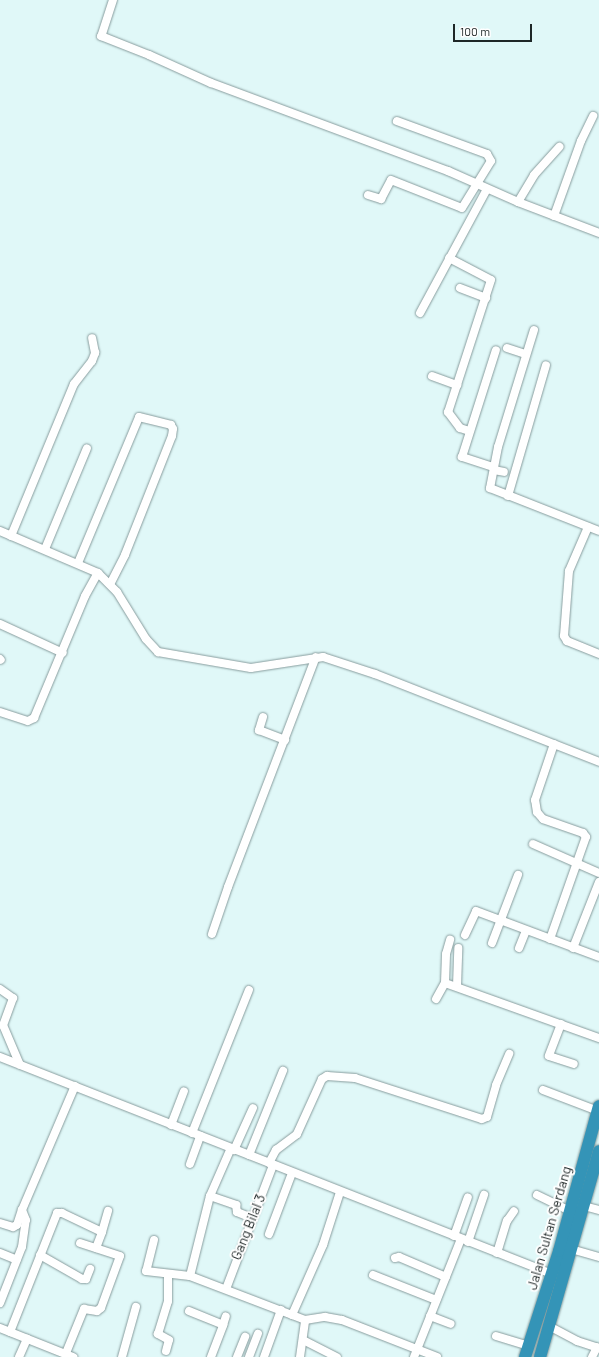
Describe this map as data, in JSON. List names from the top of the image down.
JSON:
{
  "streets": {
    "highway": ["Jalan Sultan Serdang"],
    "street": ["Gang Bilal 3"]
  },
  "scale_bar": "100 m"
}
